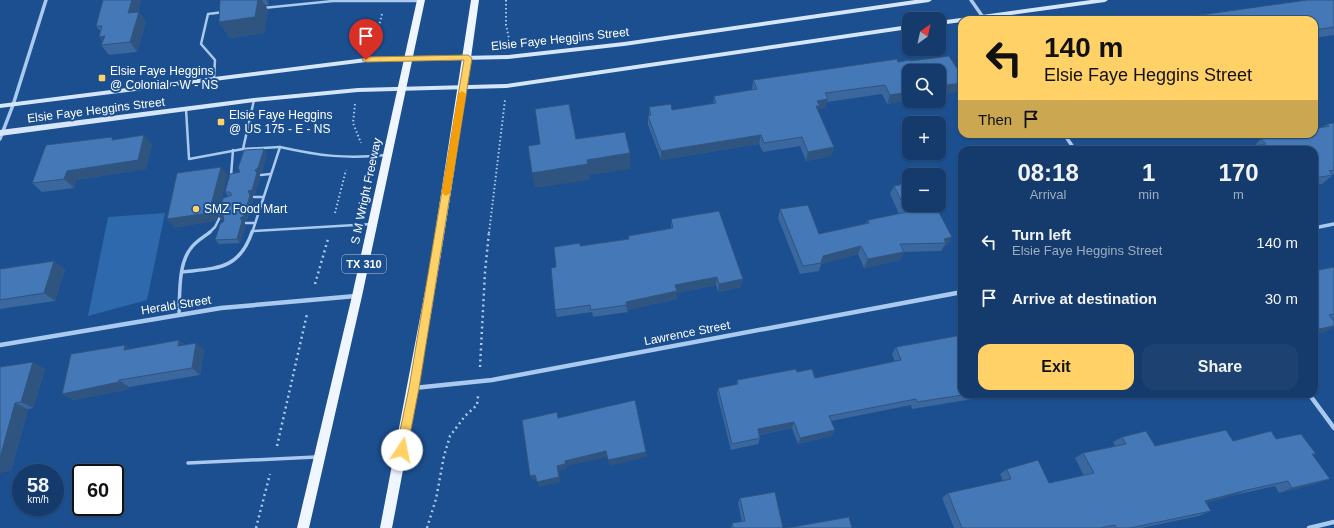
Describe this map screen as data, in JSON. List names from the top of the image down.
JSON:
{
  "streets": {
    "main road": ["Elsie Faye Heggins Street", "S M Wright Freeway", "TX 310"],
    "street": ["Herald Street", "Lawrence Street"]
  },
  "crossings": [
    ["Elsie Faye Heggins Street", "S M Wright Freeway"],
    ["S M Wright Freeway", "Herald Street"]
  ],
  "places": {
    "transit": ["Elsie Faye Heggins @ Colonial - W - NS", "Elsie Faye Heggins @ US 175 - E - NS"],
    "other": ["SMZ Food Mart"]
  },
  "north": "top right",
  "page": {
    "map_buttons": ["+", "−"],
    "turn": ["140 m", "Elsie Faye Heggins Street"],
    "then": "Then",
    "eta": [
      "08:18",
      "Arrival",
      "1",
      "min",
      "170",
      "m"
    ],
    "list": [
      {
        "name": "Turn left",
        "note": "Elsie Faye Heggins Street",
        "value": "140 m"
      },
      {
        "name": "Arrive at destination",
        "value": "30 m"
      }
    ],
    "buttons": ["Exit", "Share"],
    "speed": "58 km/h",
    "limit": "60"
  }
}
